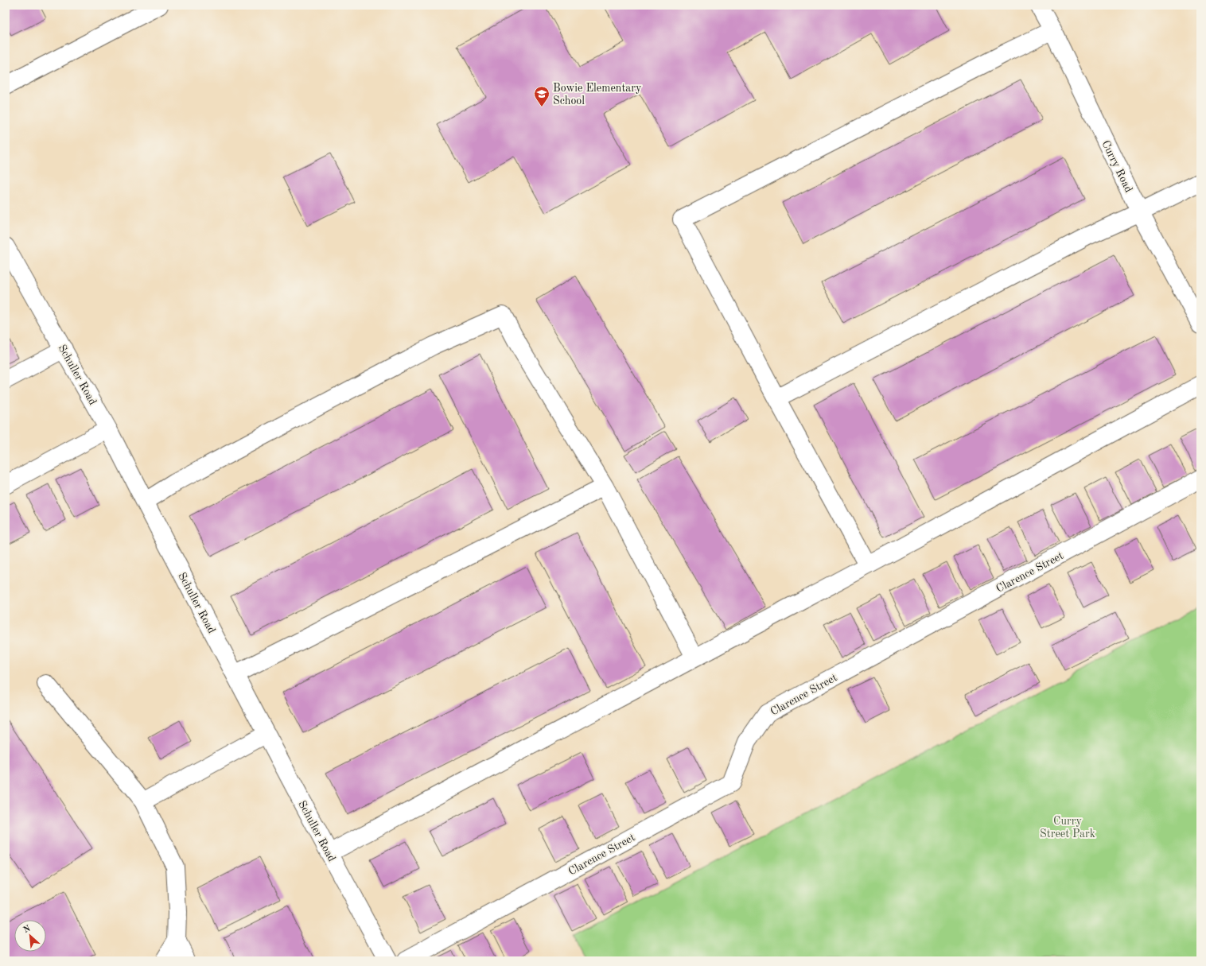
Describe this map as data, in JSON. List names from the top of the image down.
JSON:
{
  "streets": {
    "street": ["Curry Road", "Schuller Road", "Clarence Street"]
  },
  "parks": ["Curry Street Park"],
  "places": {
    "school or university": ["Bowie Elementary School"]
  },
  "north": "top left"
}
